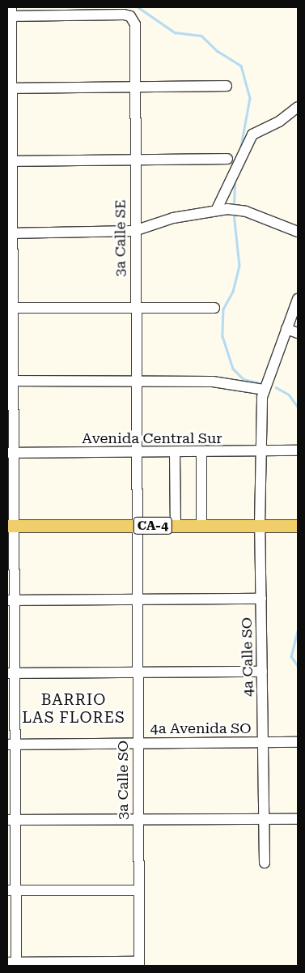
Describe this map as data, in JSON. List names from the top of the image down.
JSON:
{
  "streets": {
    "main road": ["CA-4"],
    "street": [
      "3a Calle SE",
      "Avenida Central Sur",
      "4a Calle SO",
      "4a Avenida SO",
      "3a Calle SO"
    ]
  },
  "crossings": [
    ["3a Calle SE", "Avenida Central Sur"],
    ["3a Calle SE", "3a Calle SO"],
    ["Avenida Central Sur", "4a Calle SO"],
    ["Avenida Central Sur", "3a Calle SO"],
    ["CA-4", "4a Calle SO"],
    ["CA-4", "3a Calle SO"],
    ["4a Calle SO", "4a Avenida SO"],
    ["4a Avenida SO", "3a Calle SO"]
  ],
  "districts": ["BARRIO LAS FLORES"]
}
